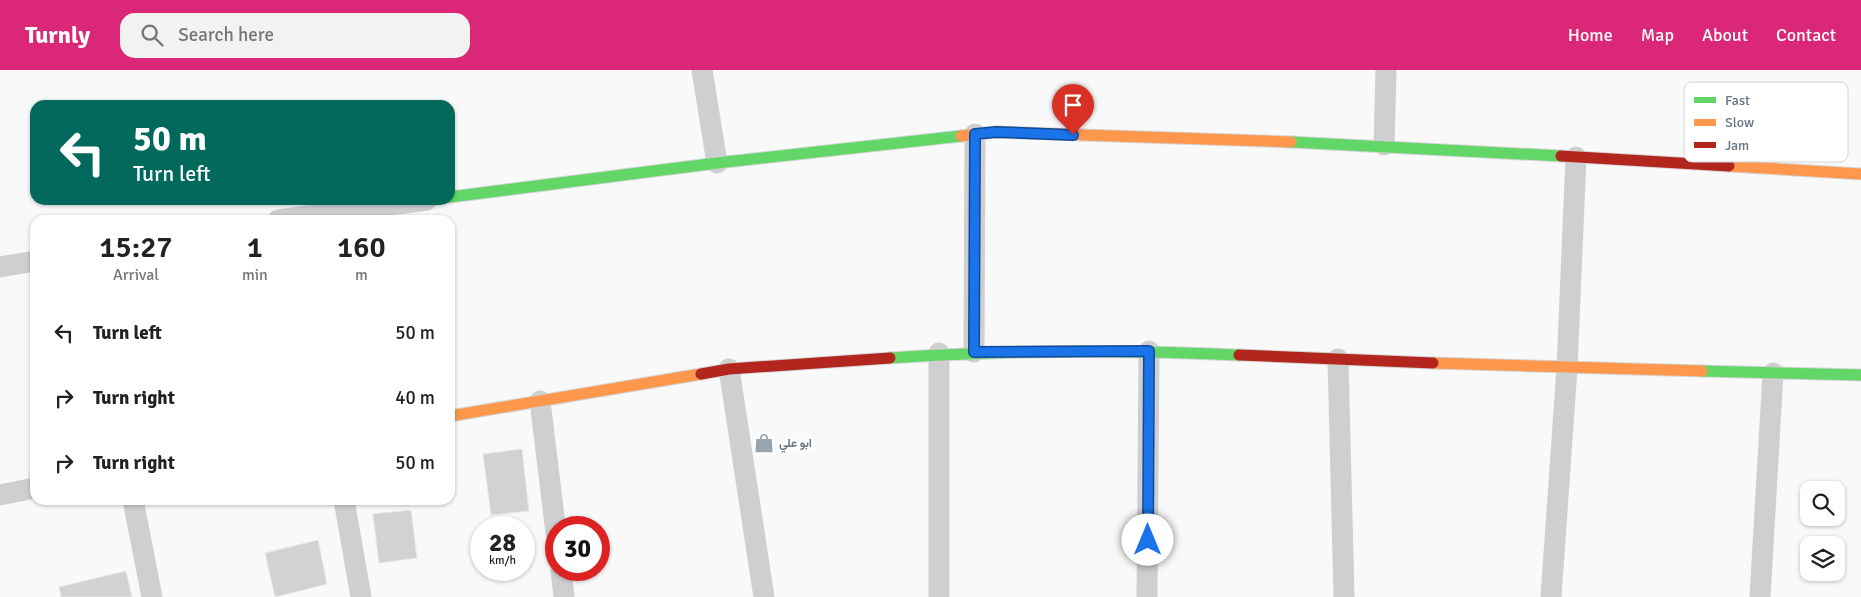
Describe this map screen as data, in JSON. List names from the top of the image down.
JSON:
{
  "places": {
    "shop": ["ابو علي"]
  },
  "legend": ["Fast", "Slow", "Jam"],
  "page": {
    "header": "Turnly",
    "search": "Search here",
    "nav": [
      "Home",
      "Map",
      "About",
      "Contact"
    ],
    "turn": ["50 m", "Turn left"],
    "eta": [
      "15:27",
      "Arrival",
      "1",
      "min",
      "160",
      "m"
    ],
    "list": [
      {
        "name": "Turn left",
        "value": "50 m"
      },
      {
        "name": "Turn right",
        "value": "40 m"
      },
      {
        "name": "Turn right",
        "value": "50 m"
      }
    ],
    "speed": "28 km/h",
    "limit": "30"
  }
}
